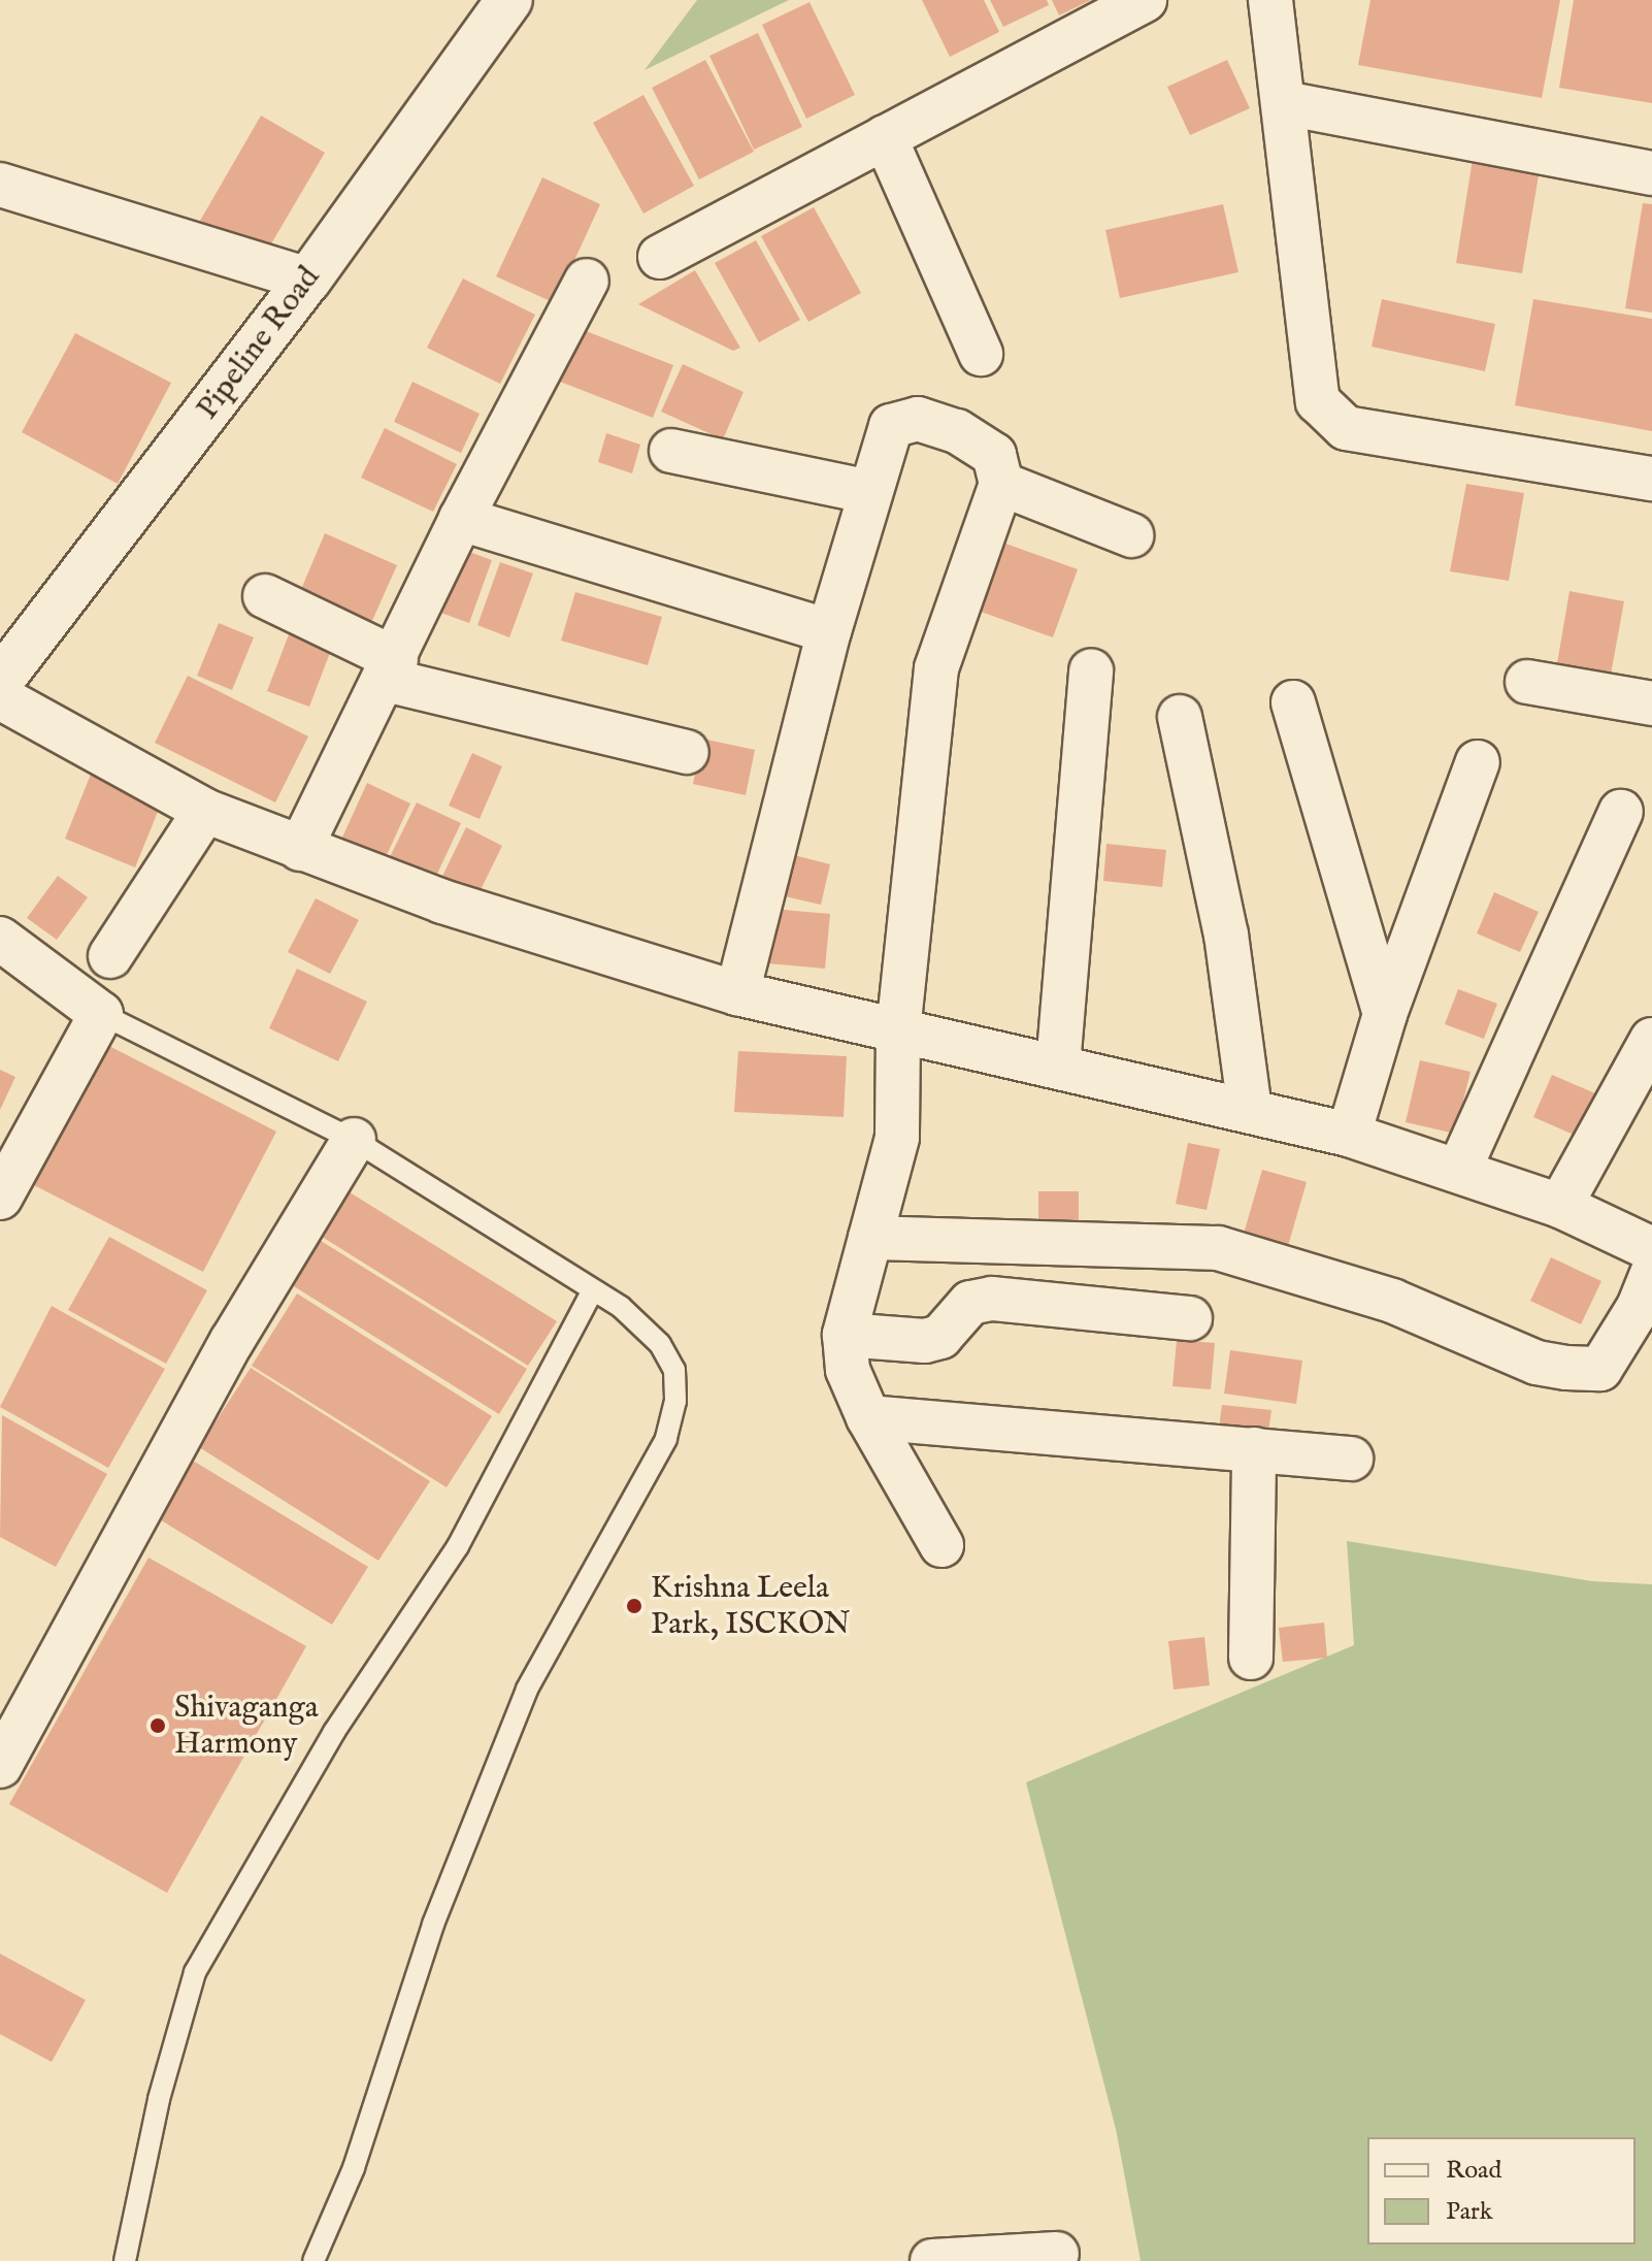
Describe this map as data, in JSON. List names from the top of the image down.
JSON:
{
  "streets": {
    "street": ["Pipeline Road"]
  },
  "places": ["Krishna Leela Park, ISCKON", "Shivaganga Harmony"],
  "legend": ["Road", "Park"]
}
